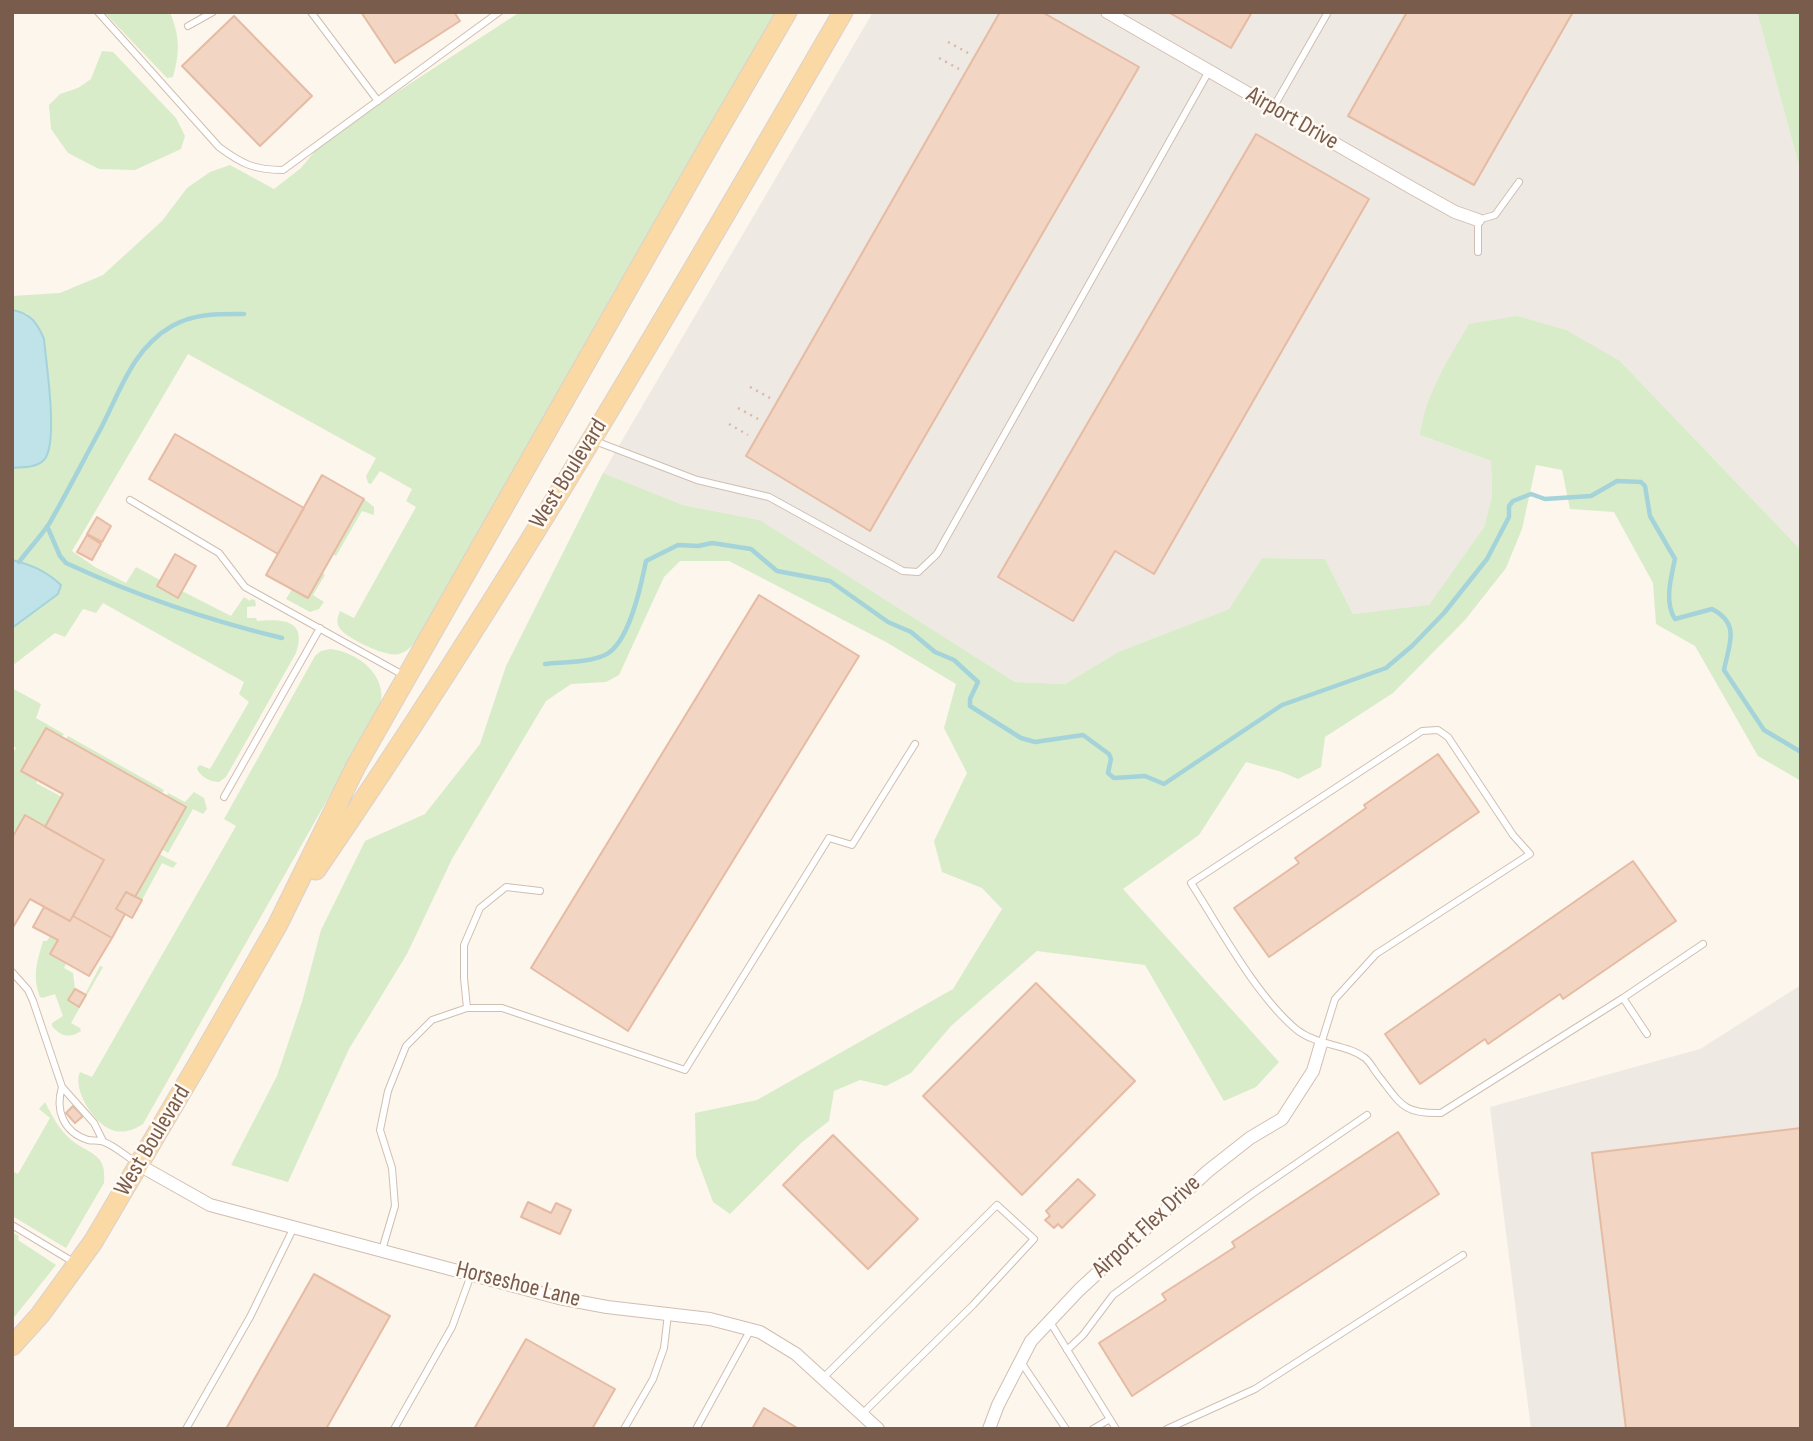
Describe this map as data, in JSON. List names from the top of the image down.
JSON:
{
  "streets": {
    "main road": ["West Boulevard"],
    "street": ["Airport Drive", "Airport Flex Drive", "Horseshoe Lane"]
  },
  "crossings": [
    ["West Boulevard", "Horseshoe Lane"]
  ]
}
